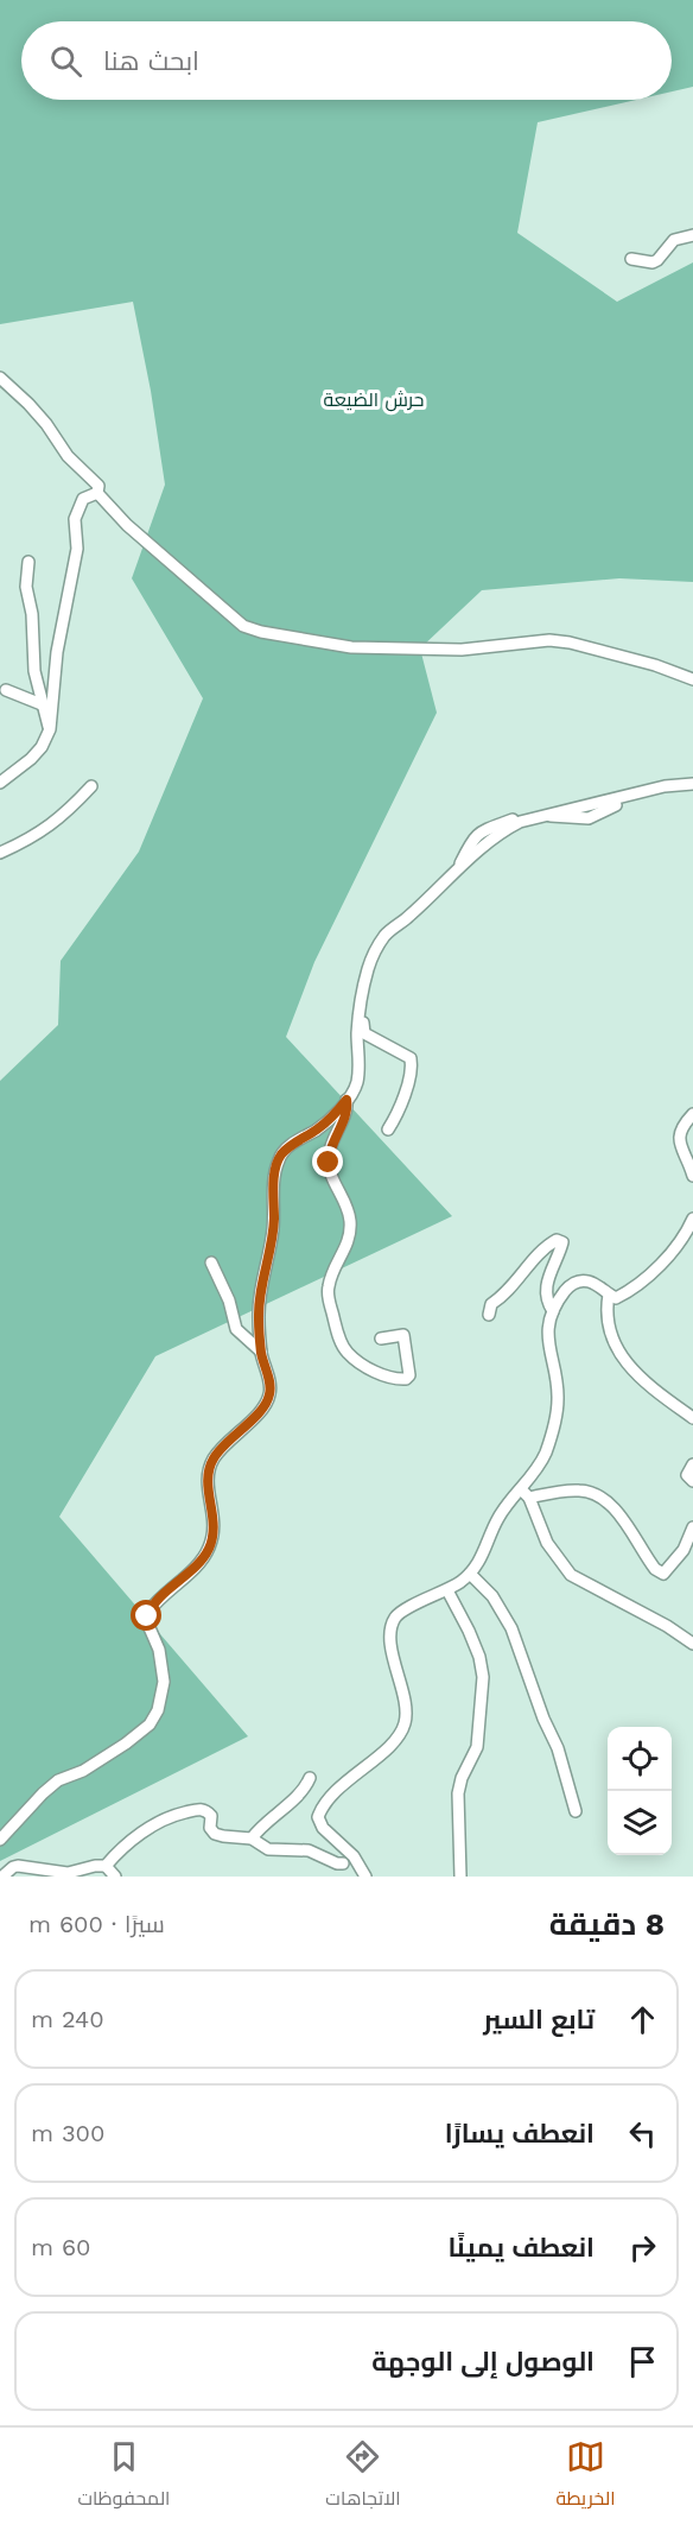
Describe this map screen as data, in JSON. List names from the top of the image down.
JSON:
{
  "parks": ["حرش الضيعة"],
  "page": {
    "search": "ابحث هنا",
    "heading": ["8 دقيقة", "سيرًا · 600 m"],
    "list": [
      ["تابع السير", "240 m"],
      ["انعطف يسارًا", "300 m"],
      ["انعطف يمينًا", "60 m"],
      "الوصول إلى الوجهة"
    ],
    "nav": ["الخريطة", "الاتجاهات", "المحفوظات"]
  }
}
